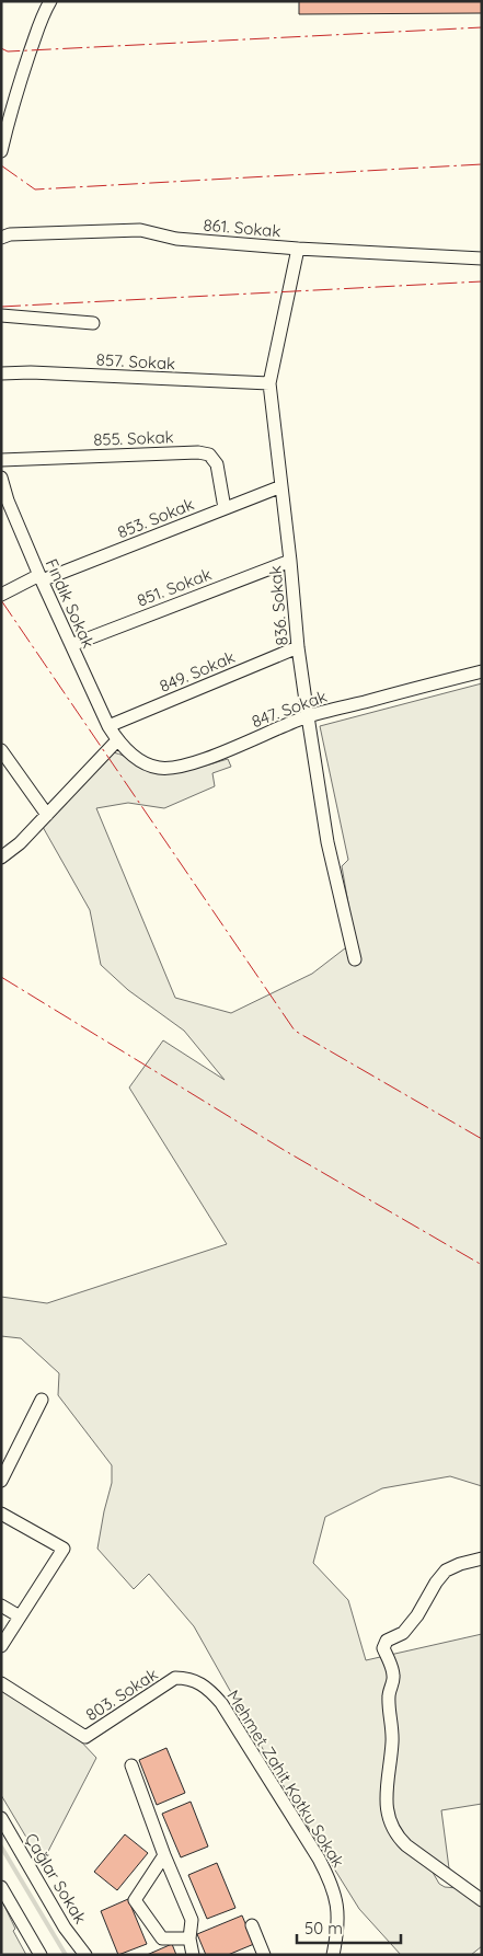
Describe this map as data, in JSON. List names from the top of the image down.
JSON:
{
  "streets": {
    "street": [
      "861. Sokak",
      "857. Sokak",
      "855. Sokak",
      "853. Sokak",
      "851. Sokak",
      "Fındık Sokak",
      "836. Sokak",
      "849. Sokak",
      "847. Sokak",
      "803. Sokak",
      "Mehmet Zahit Kotku Sokak",
      "Çağlar Sokak"
    ]
  },
  "crossings": [
    ["861. Sokak", "836. Sokak"],
    ["857. Sokak", "836. Sokak"],
    ["855. Sokak", "853. Sokak"],
    ["853. Sokak", "Fındık Sokak"],
    ["853. Sokak", "836. Sokak"],
    ["851. Sokak", "Fındık Sokak"],
    ["851. Sokak", "836. Sokak"],
    ["Fındık Sokak", "849. Sokak"],
    ["Fındık Sokak", "847. Sokak"],
    ["836. Sokak", "849. Sokak"],
    ["836. Sokak", "847. Sokak"],
    ["803. Sokak", "Mehmet Zahit Kotku Sokak"]
  ],
  "scale_bar": "50 m"
}
